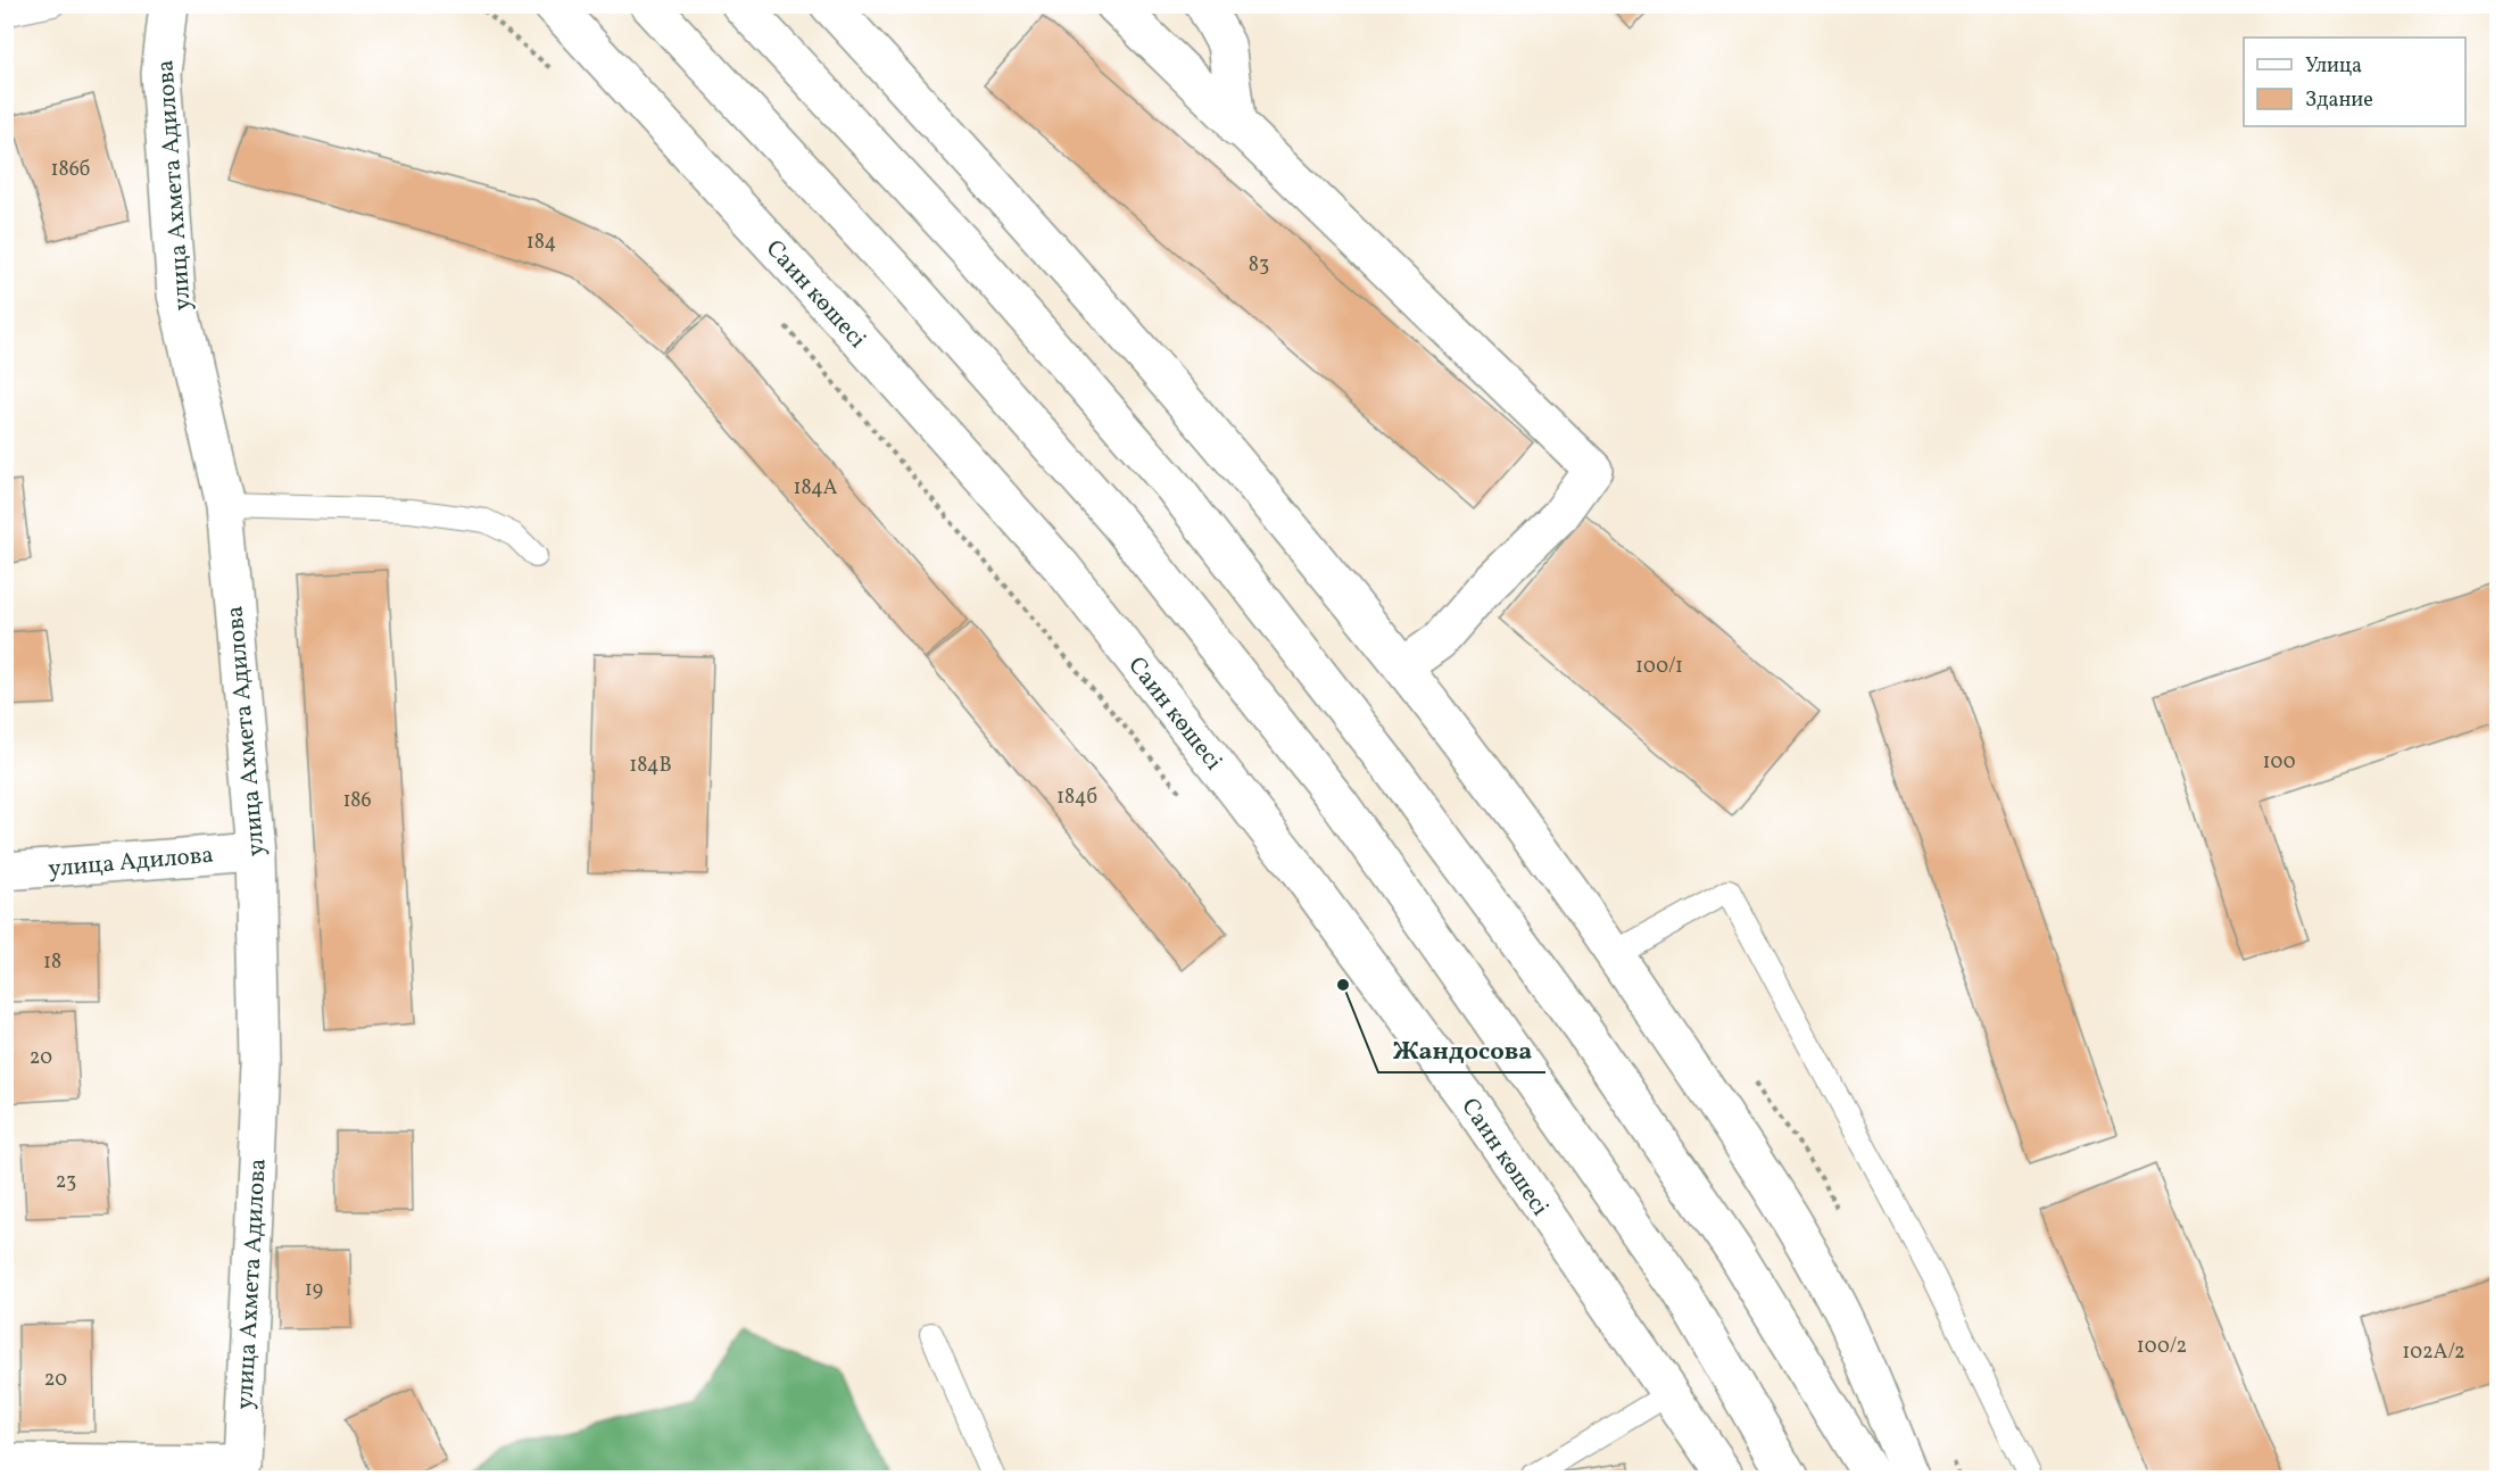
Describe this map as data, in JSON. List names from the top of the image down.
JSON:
{
  "streets": {
    "main road": ["улица Ахмета Адилова", "Саин көшесі", "улица Адилова"]
  },
  "crossings": [
    ["улица Ахмета Адилова", "улица Адилова"]
  ],
  "places": ["Жандосова"],
  "house_numbers": [
    "186б",
    "184",
    "83",
    "184А",
    "100/1",
    "100",
    "184В",
    "184б",
    "186",
    "18",
    "20",
    "23",
    "19",
    "100/2",
    "102А/2",
    "20"
  ],
  "legend": ["Улица", "Здание"]
}
